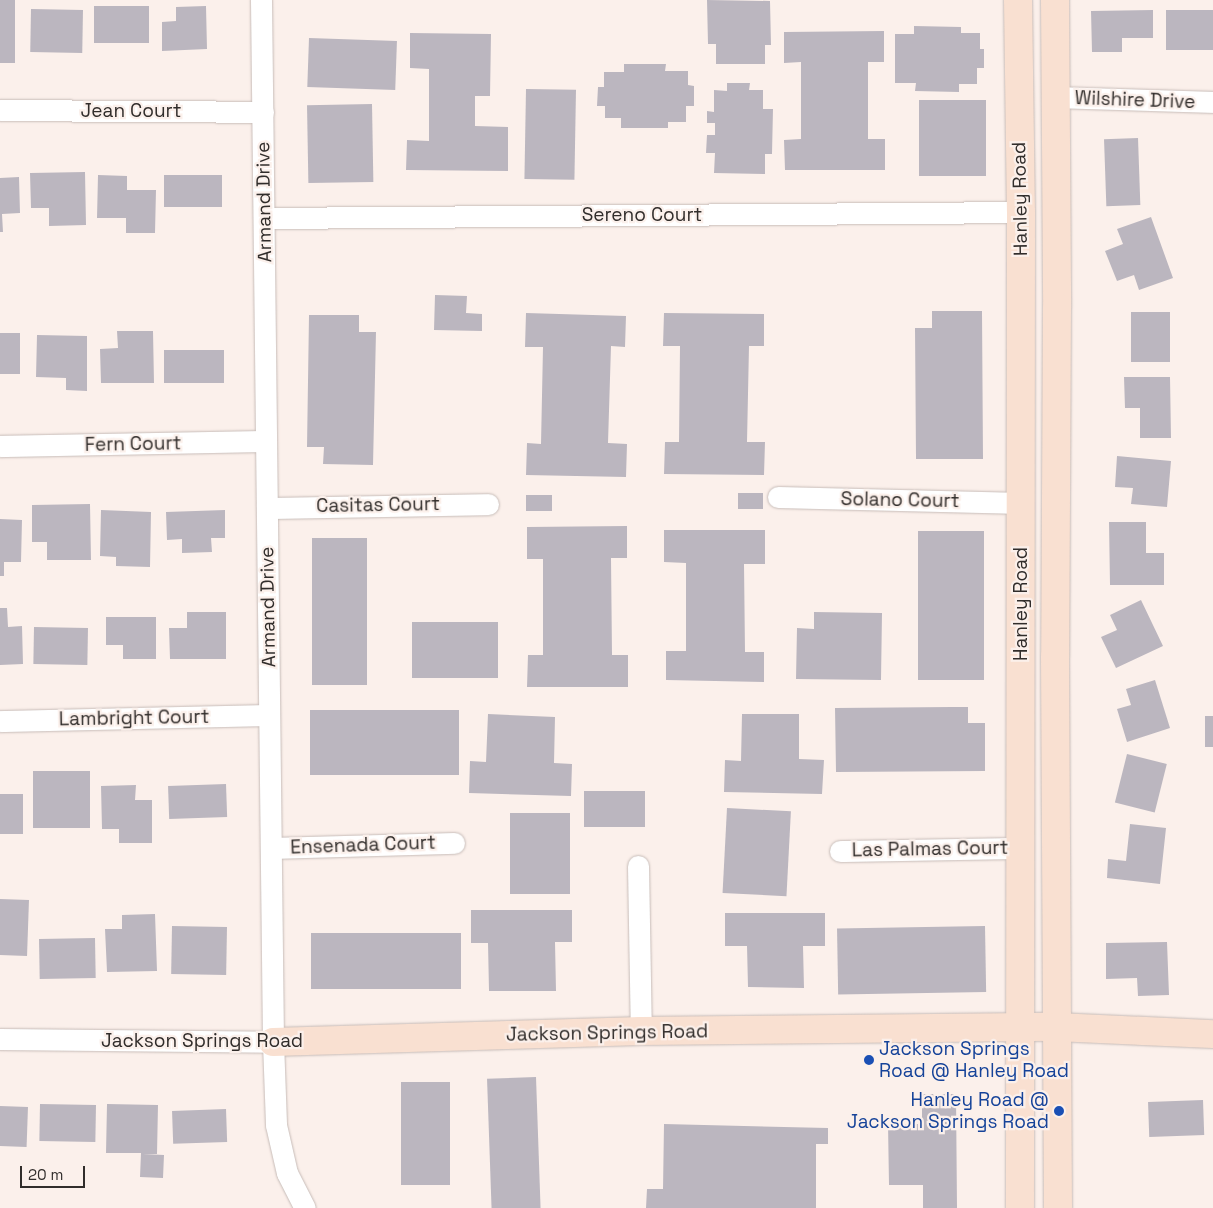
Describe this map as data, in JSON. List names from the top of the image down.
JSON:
{
  "streets": {
    "main road": ["Hanley Road", "Jackson Springs Road"],
    "street": [
      "Wilshire Drive",
      "Jean Court",
      "Armand Drive",
      "Sereno Court",
      "Fern Court",
      "Solano Court",
      "Casitas Court",
      "Lambright Court",
      "Ensenada Court",
      "Las Palmas Court"
    ]
  },
  "crossings": [
    ["Wilshire Drive", "Hanley Road"],
    ["Jean Court", "Armand Drive"],
    ["Hanley Road", "Sereno Court"],
    ["Hanley Road", "Solano Court"],
    ["Hanley Road", "Las Palmas Court"],
    ["Hanley Road", "Jackson Springs Road"],
    ["Armand Drive", "Sereno Court"],
    ["Armand Drive", "Fern Court"],
    ["Armand Drive", "Casitas Court"],
    ["Armand Drive", "Lambright Court"],
    ["Armand Drive", "Ensenada Court"],
    ["Armand Drive", "Jackson Springs Road"]
  ],
  "places": ["Jackson Springs Road @ Hanley Road", "Hanley Road @ Jackson Springs Road"],
  "scale_bar": "20 m"
}
